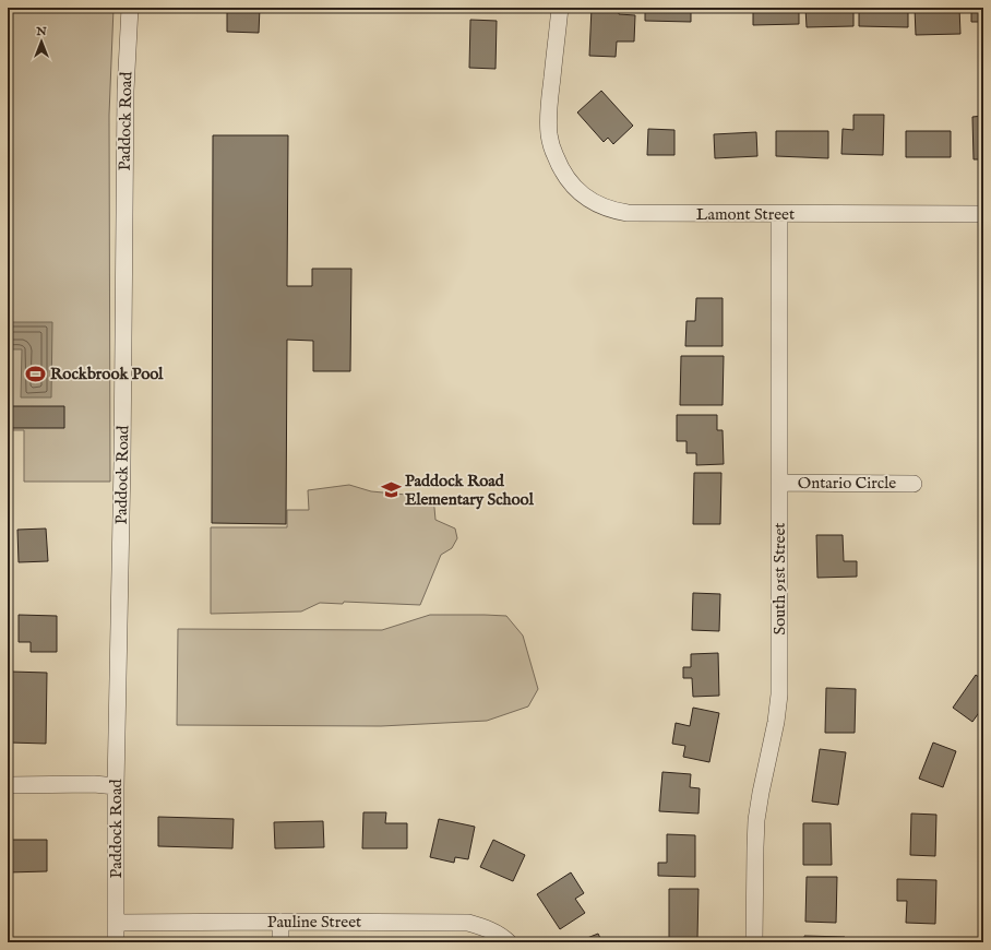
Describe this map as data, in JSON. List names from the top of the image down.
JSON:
{
  "streets": {
    "street": [
      "Paddock Road",
      "Lamont Street",
      "Ontario Circle",
      "South 91st Street",
      "Pauline Street"
    ]
  },
  "crossings": [
    ["Paddock Road", "Pauline Street"],
    ["Lamont Street", "South 91st Street"],
    ["Ontario Circle", "South 91st Street"]
  ],
  "places": {
    "sports": ["Rockbrook Pool"],
    "school or university": ["Paddock Road Elementary School"]
  },
  "north": "top"
}
